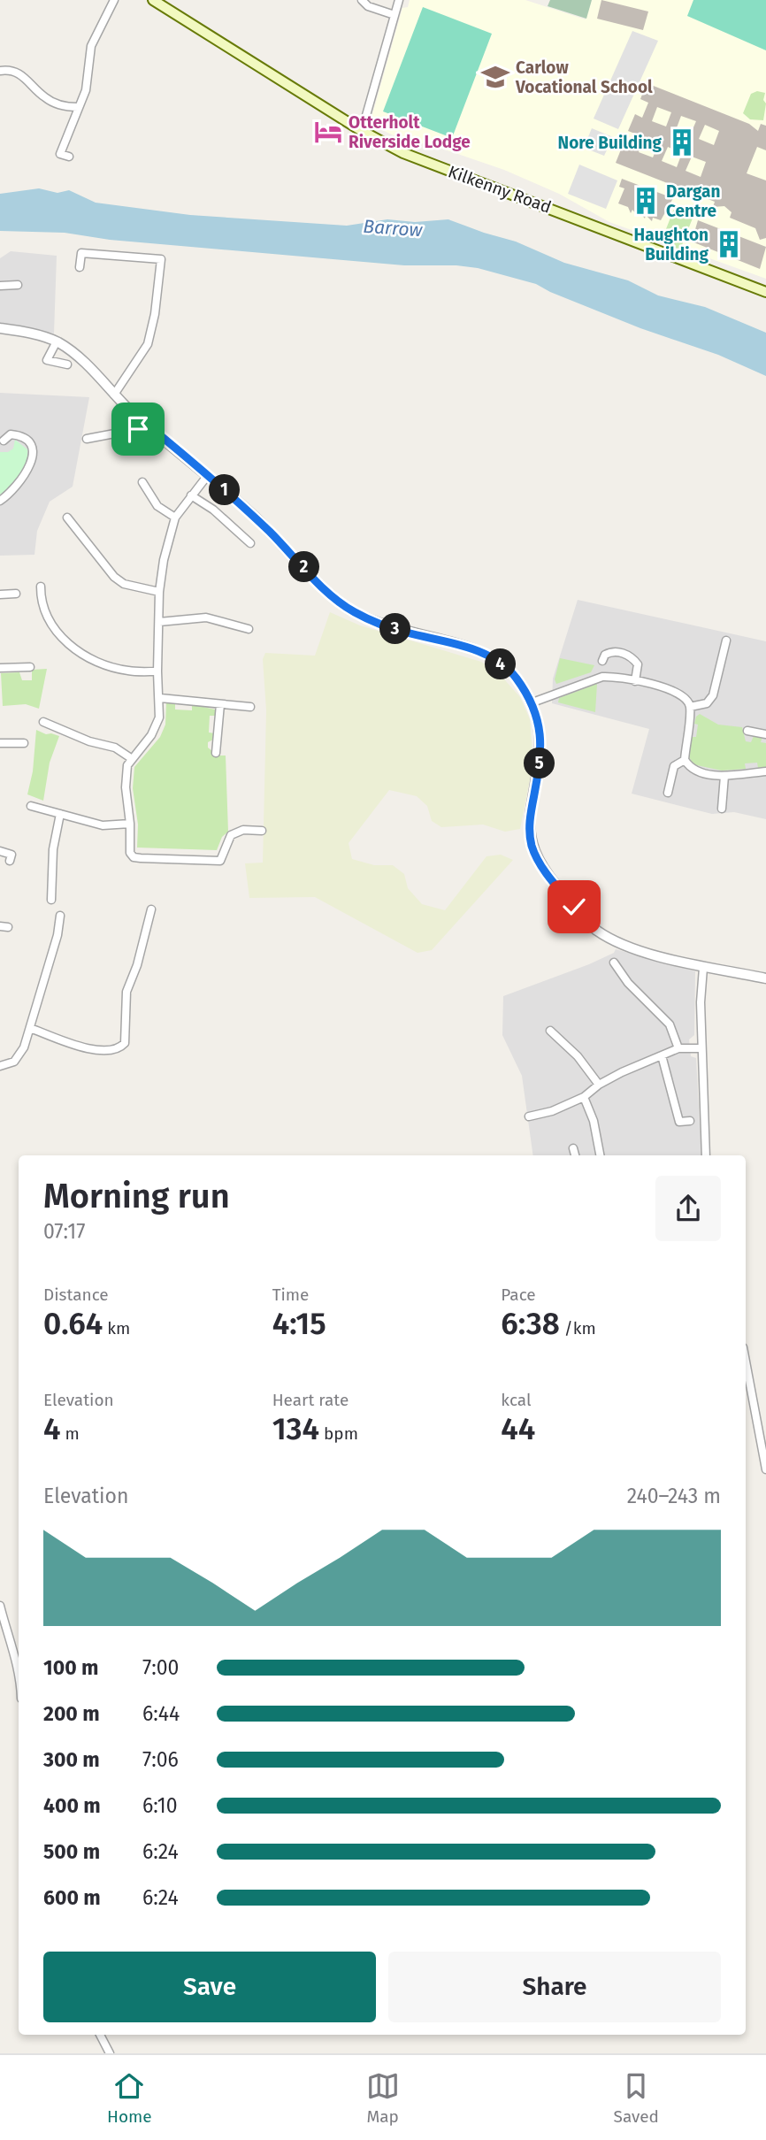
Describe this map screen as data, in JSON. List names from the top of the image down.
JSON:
{
  "streets": {
    "main road": ["Kilkenny Road"]
  },
  "water": ["Barrow"],
  "places": {
    "school or university": ["Carlow Vocational School"],
    "hotel": ["Otterholt Riverside Lodge"],
    "building": ["Nore Building", "Dargan Centre", "Haughton Building"]
  },
  "page": {
    "pins": [
      "1",
      "2",
      "3",
      "4",
      "5"
    ],
    "heading": ["Morning run", "07:17"],
    "stats": [
      ["Distance", "0.64 km"],
      ["Time", "4:15"],
      ["Pace", "6:38 /km"],
      ["Elevation", "4 m"],
      ["Heart rate", "134 bpm"],
      ["kcal", "44"]
    ],
    "chart": ["Elevation", "240–243 m"],
    "list": [
      {
        "name": "100 m",
        "note": "7:00"
      },
      {
        "name": "200 m",
        "note": "6:44"
      },
      {
        "name": "300 m",
        "note": "7:06"
      },
      {
        "name": "400 m",
        "note": "6:10"
      },
      {
        "name": "500 m",
        "note": "6:24"
      },
      {
        "name": "600 m",
        "note": "6:24"
      }
    ],
    "buttons": ["Save", "Share"],
    "tabs": ["Home", "Map", "Saved"]
  }
}
